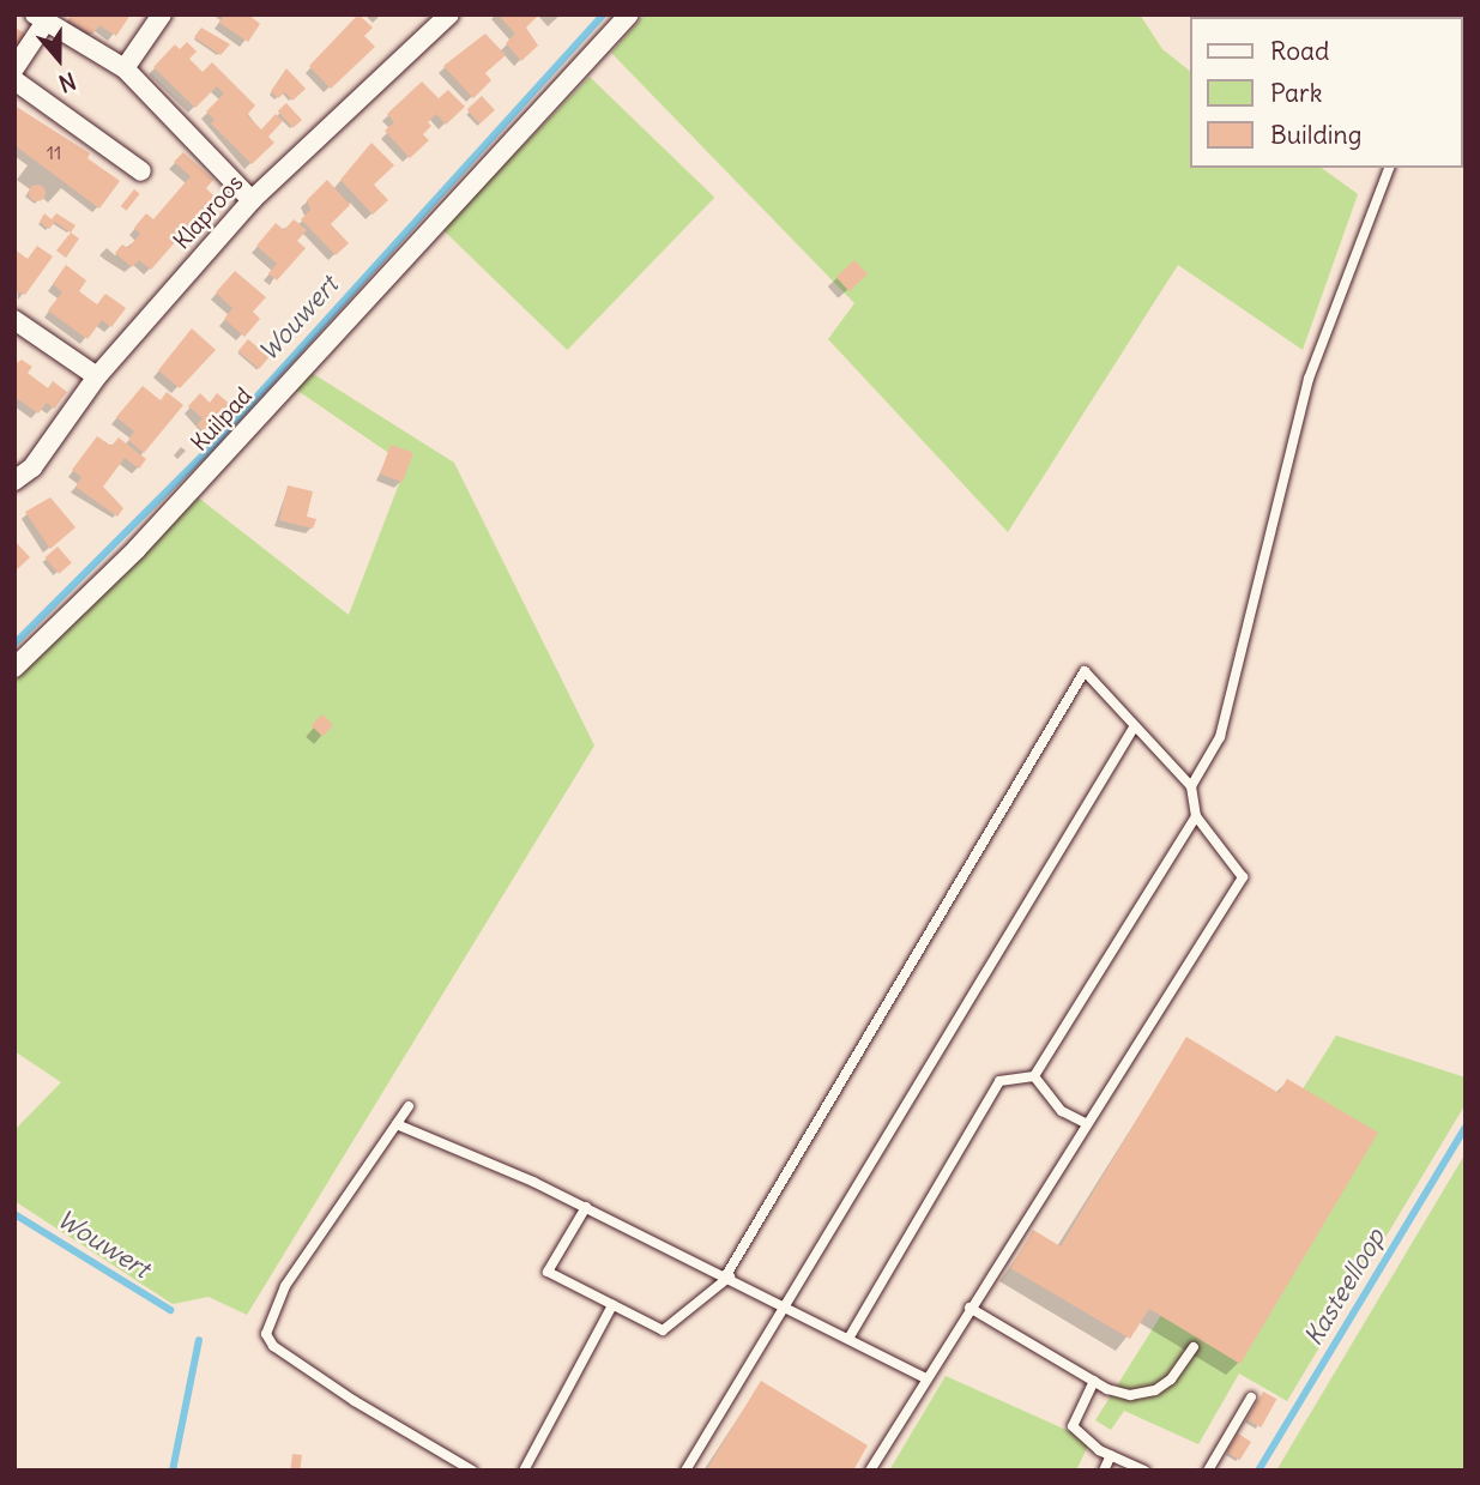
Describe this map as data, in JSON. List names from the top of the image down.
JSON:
{
  "streets": {
    "street": ["Klaproos", "Kuilpad"]
  },
  "water": ["Wouwert", "Kasteelloop"],
  "house_numbers": ["11"],
  "legend": ["Road", "Park", "Building"],
  "north": "bottom"
}
